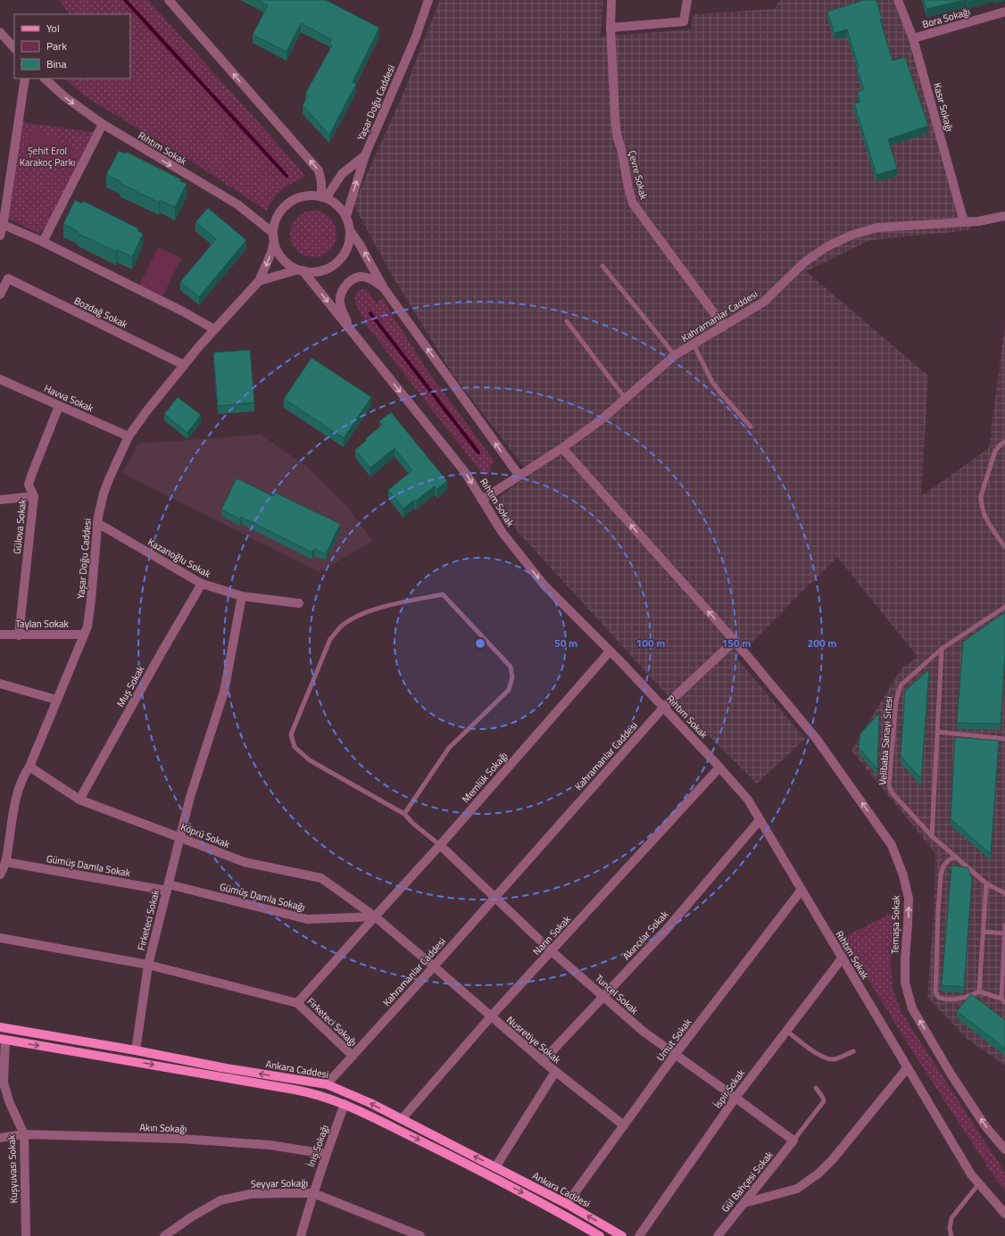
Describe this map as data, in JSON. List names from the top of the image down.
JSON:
{
  "streets": {
    "main road": ["Ankara Caddesi"],
    "street": [
      "Bora Sokağı",
      "Yaşar Doğu Caddesi",
      "Kasır Sokağı",
      "Rıhtım Sokak",
      "Çevre Sokak",
      "Bozdağ Sokak",
      "Kahramanlar Caddesi",
      "Havva Sokak",
      "Gülova Sokak",
      "Kazanoğlu Sokak",
      "Taylan Sokak",
      "Muş Sokak",
      "Memlük Sokağı",
      "Köprü Sokak",
      "Gümüş Damla Sokak",
      "Gümüş Damla Sokağı",
      "Firketeci Sokak",
      "Temaşa Sokak",
      "Narin Sokak",
      "Akıncılar Sokak",
      "Tuncel Sokak",
      "Firketeci Sokağı",
      "Nusretiye Sokak",
      "Umut Sokak",
      "İspir Sokak",
      "Akın Sokağı",
      "İniş Sokağı",
      "Kuşyuvası Sokak",
      "Gül Bahçesi Sokak",
      "Seyyar Sokağı"
    ],
    "lane": ["Velibaba Sanayi Sitesi"]
  },
  "crossings": [
    ["Bora Sokağı", "Kasır Sokağı"],
    ["Yaşar Doğu Caddesi", "Rıhtım Sokak"],
    ["Yaşar Doğu Caddesi", "Bozdağ Sokak"],
    ["Yaşar Doğu Caddesi", "Havva Sokak"],
    ["Yaşar Doğu Caddesi", "Kazanoğlu Sokak"],
    ["Yaşar Doğu Caddesi", "Taylan Sokak"],
    ["Yaşar Doğu Caddesi", "Köprü Sokak"],
    ["Yaşar Doğu Caddesi", "Gümüş Damla Sokak"],
    ["Kasır Sokağı", "Kahramanlar Caddesi"],
    ["Rıhtım Sokak", "Kahramanlar Caddesi"],
    ["Rıhtım Sokak", "Memlük Sokağı"],
    ["Rıhtım Sokak", "Narin Sokak"],
    ["Rıhtım Sokak", "Akıncılar Sokak"],
    ["Rıhtım Sokak", "Umut Sokak"],
    ["Rıhtım Sokak", "İspir Sokak"],
    ["Çevre Sokak", "Kahramanlar Caddesi"],
    ["Kahramanlar Caddesi", "Köprü Sokak"],
    ["Kahramanlar Caddesi", "Temaşa Sokak"],
    ["Kahramanlar Caddesi", "Tuncel Sokak"],
    ["Kahramanlar Caddesi", "Firketeci Sokağı"],
    ["Kahramanlar Caddesi", "Nusretiye Sokak"],
    ["Kahramanlar Caddesi", "Ankara Caddesi"],
    ["Havva Sokak", "Gülova Sokak"],
    ["Gülova Sokak", "Taylan Sokak"],
    ["Kazanoğlu Sokak", "Muş Sokak"],
    ["Kazanoğlu Sokak", "Firketeci Sokak"],
    ["Muş Sokak", "Köprü Sokak"],
    ["Memlük Sokağı", "Köprü Sokak"],
    ["Memlük Sokağı", "Gümüş Damla Sokağı"],
    ["Memlük Sokağı", "Tuncel Sokak"],
    ["Memlük Sokağı", "Firketeci Sokağı"],
    ["Köprü Sokak", "Gümüş Damla Sokağı"],
    ["Köprü Sokak", "Firketeci Sokak"],
    ["Köprü Sokak", "Nusretiye Sokak"],
    ["Gümüş Damla Sokak", "Gümüş Damla Sokağı"],
    ["Gümüş Damla Sokak", "Firketeci Sokak"],
    ["Gümüş Damla Sokağı", "Firketeci Sokak"],
    ["Narin Sokak", "Tuncel Sokak"],
    ["Narin Sokak", "Nusretiye Sokak"],
    ["Narin Sokak", "Ankara Caddesi"],
    ["Akıncılar Sokak", "Tuncel Sokak"],
    ["Akıncılar Sokak", "Nusretiye Sokak"],
    ["Tuncel Sokak", "Umut Sokak"],
    ["Tuncel Sokak", "İspir Sokak"],
    ["Tuncel Sokak", "Gül Bahçesi Sokak"],
    ["Nusretiye Sokak", "Umut Sokak"],
    ["Umut Sokak", "Ankara Caddesi"],
    ["Ankara Caddesi", "İniş Sokağı"],
    ["Ankara Caddesi", "Kuşyuvası Sokak"],
    ["Akın Sokağı", "İniş Sokağı"],
    ["Akın Sokağı", "Kuşyuvası Sokak"],
    ["İniş Sokağı", "Seyyar Sokağı"]
  ],
  "one_way": ["Temaşa Sokak"],
  "parks": ["Şehit Erol Karakoç Parkı"],
  "legend": ["Yol", "Park", "Bina"],
  "rings": [
    "50 m",
    "100 m",
    "150 m",
    "200 m"
  ]
}
